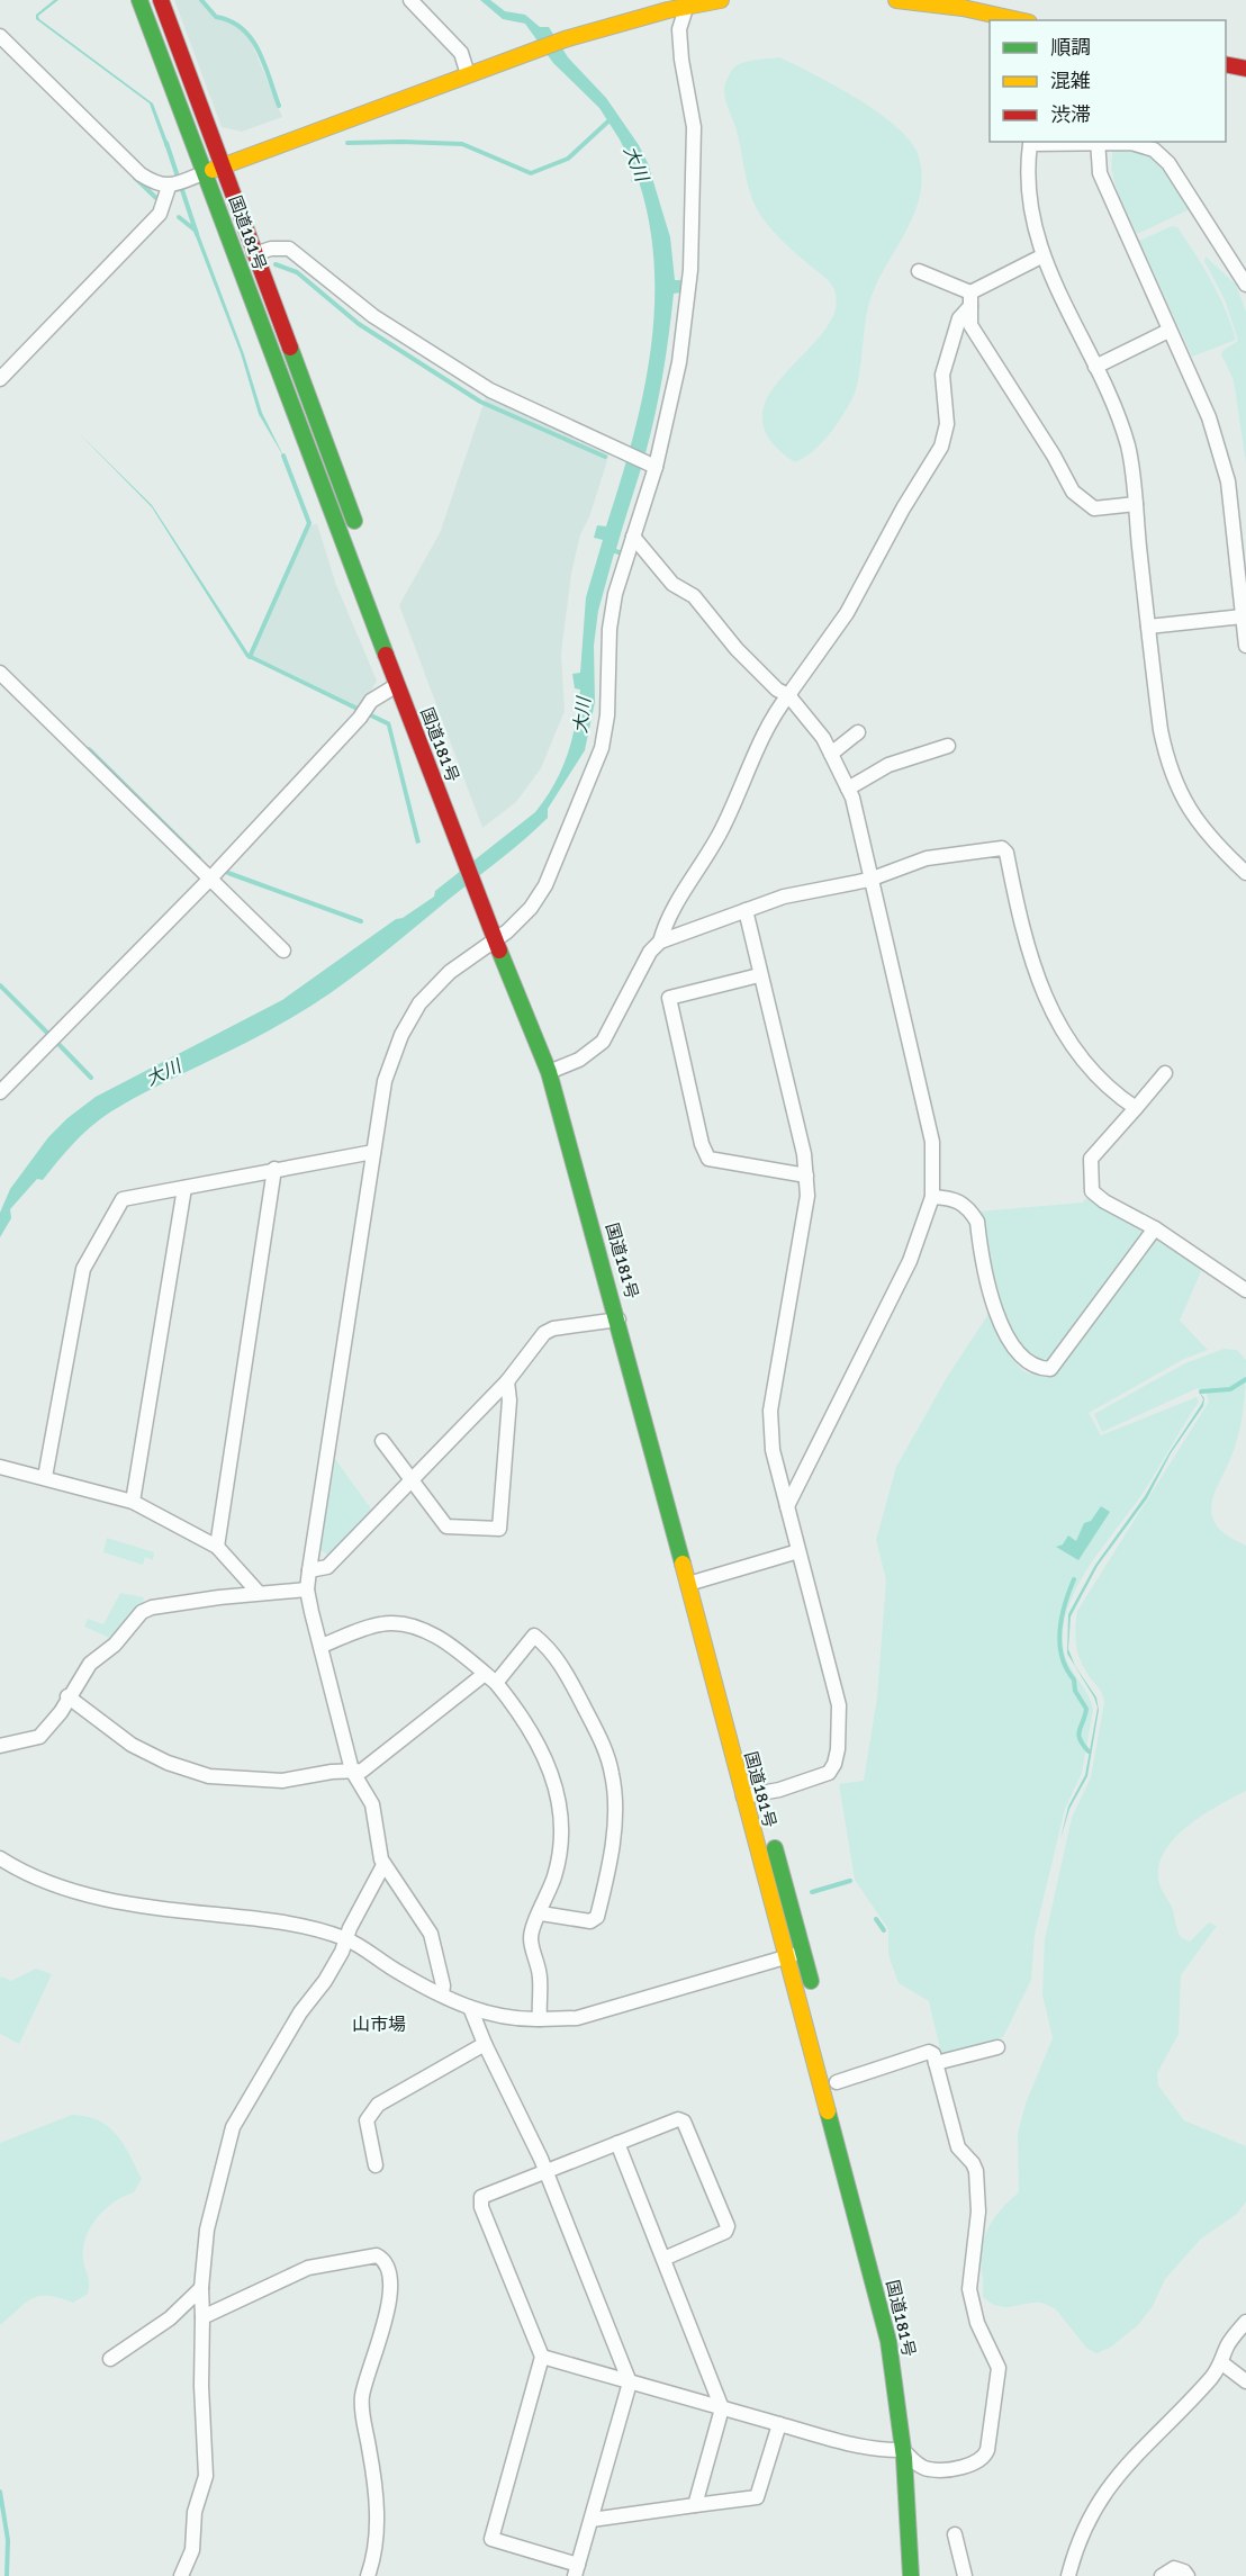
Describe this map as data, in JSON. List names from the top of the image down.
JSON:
{
  "streets": {
    "main road": ["国道181号"]
  },
  "districts": ["山市場"],
  "water": ["大川"],
  "legend": ["順調", "混雑", "渋滞"]
}
